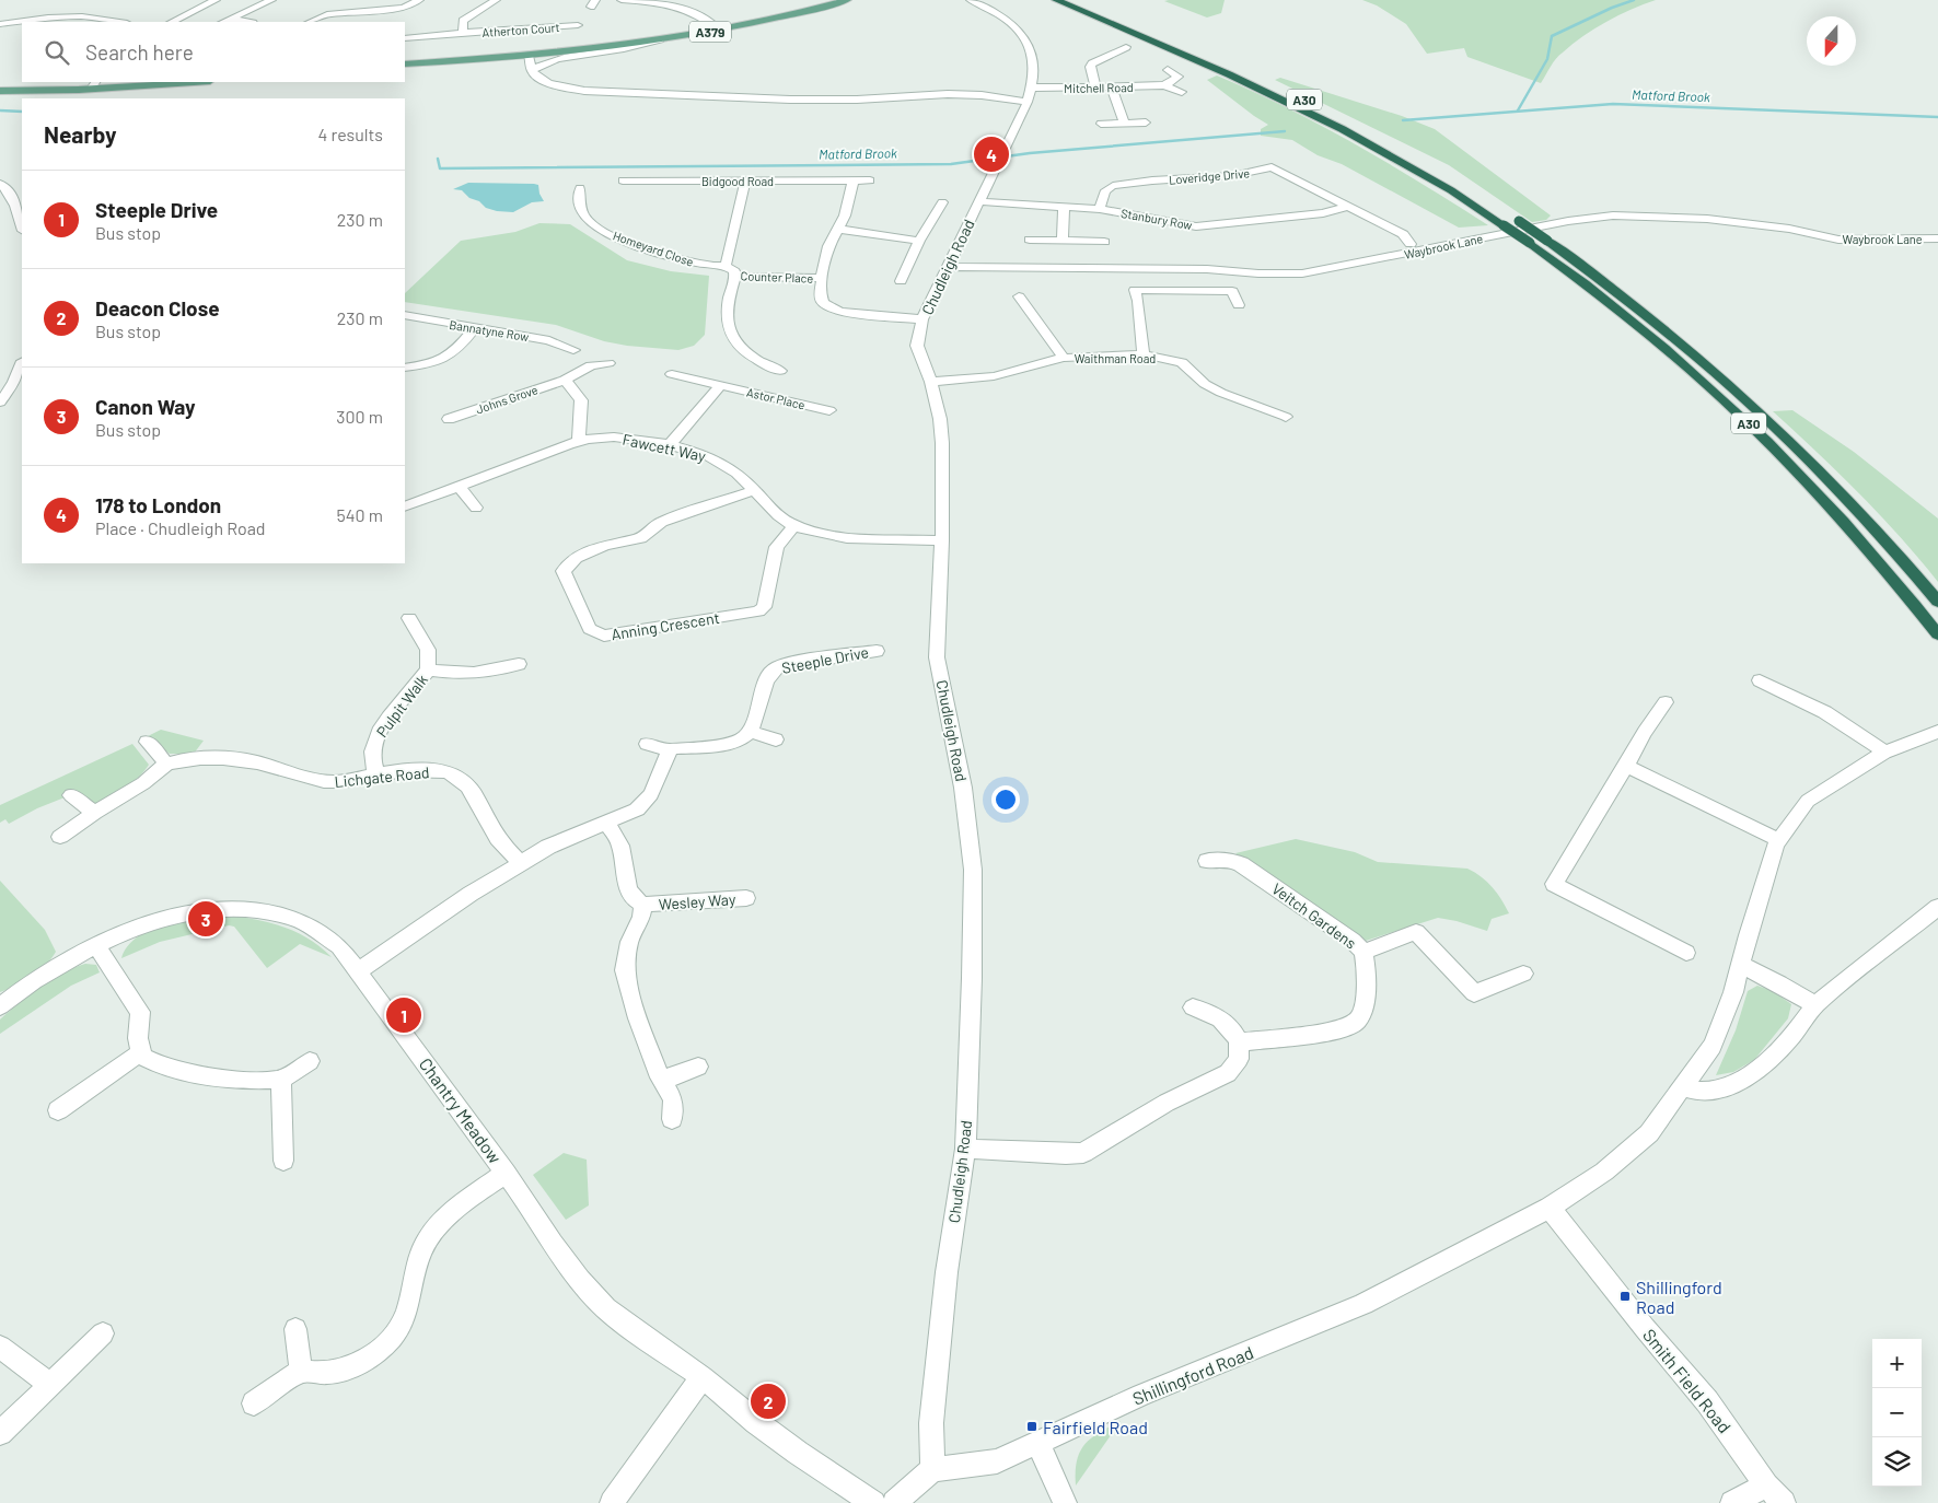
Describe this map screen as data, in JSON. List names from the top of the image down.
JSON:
{
  "streets": {
    "highway": ["A30"],
    "main road": ["A379"],
    "street": [
      "Atherton Court",
      "Mitchell Road",
      "Loveridge Drive",
      "Bidgood Road",
      "Stanbury Row",
      "Waybrook Lane",
      "Homeyard Close",
      "Chudleigh Road",
      "Counter Place",
      "Bannatyne Row",
      "Waithman Road",
      "Astor Place",
      "Johns Grove",
      "Fawcett Way",
      "Anning Crescent",
      "Steeple Drive",
      "Pulpit Walk",
      "Lichgate Road",
      "Wesley Way",
      "Veitch Gardens",
      "Chantry Meadow",
      "Shillingford Road",
      "Smith Field Road"
    ]
  },
  "crossings": [
    ["Mitchell Road", "Chudleigh Road"],
    ["Loveridge Drive", "Stanbury Row"],
    ["Bidgood Road", "Counter Place"],
    ["Stanbury Row", "Chudleigh Road"],
    ["Waybrook Lane", "Chudleigh Road"],
    ["Homeyard Close", "Counter Place"],
    ["Chudleigh Road", "Waithman Road"],
    ["Chudleigh Road", "Fawcett Way"],
    ["Chudleigh Road", "Shillingford Road"],
    ["Fawcett Way", "Anning Crescent"],
    ["Pulpit Walk", "Lichgate Road"],
    ["Shillingford Road", "Smith Field Road"]
  ],
  "water": ["Matford Brook"],
  "places": {
    "transit": ["Shillingford Road", "Fairfield Road"]
  },
  "north": "bottom",
  "page": {
    "search": "Search here",
    "heading": ["Nearby", "4 results"],
    "pins": [
      "4",
      "3",
      "1",
      "2"
    ],
    "list": [
      {
        "mark": "1",
        "name": "Steeple Drive",
        "note": "Bus stop",
        "value": "230 m"
      },
      {
        "mark": "2",
        "name": "Deacon Close",
        "note": "Bus stop",
        "value": "230 m"
      },
      {
        "mark": "3",
        "name": "Canon Way",
        "note": "Bus stop",
        "value": "300 m"
      },
      {
        "mark": "4",
        "name": "178 to London",
        "note": "Place · Chudleigh Road",
        "value": "540 m"
      }
    ],
    "map_buttons": ["+", "−"]
  }
}
